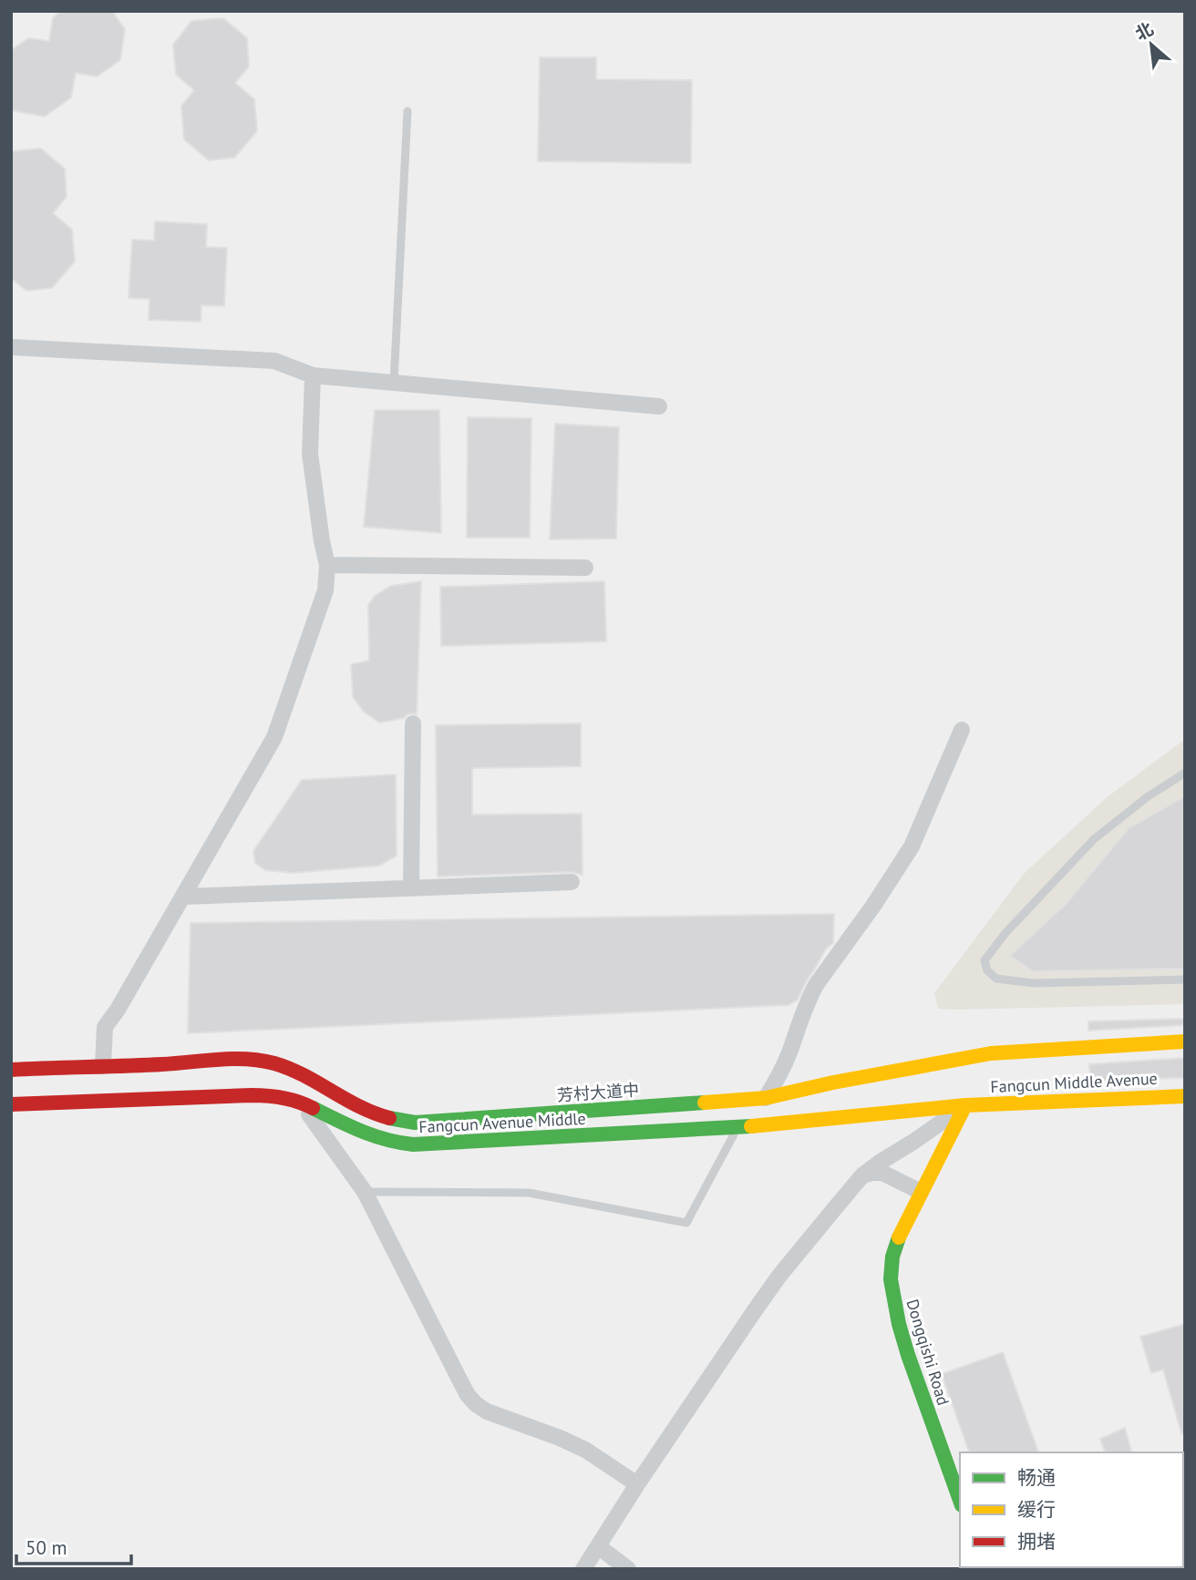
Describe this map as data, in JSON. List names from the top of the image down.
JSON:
{
  "streets": {
    "main road": ["Fangcun Middle Avenue", "Fangcun Avenue Middle", "Dongqishi Road"]
  },
  "crossings": [
    ["Fangcun Middle Avenue", "Fangcun Avenue Middle"],
    ["Fangcun Middle Avenue", "Dongqishi Road"],
    ["Fangcun Avenue Middle", "Dongqishi Road"]
  ],
  "legend": ["畅通", "缓行", "拥堵"],
  "scale_bar": "50 m",
  "north": "top left"
}
